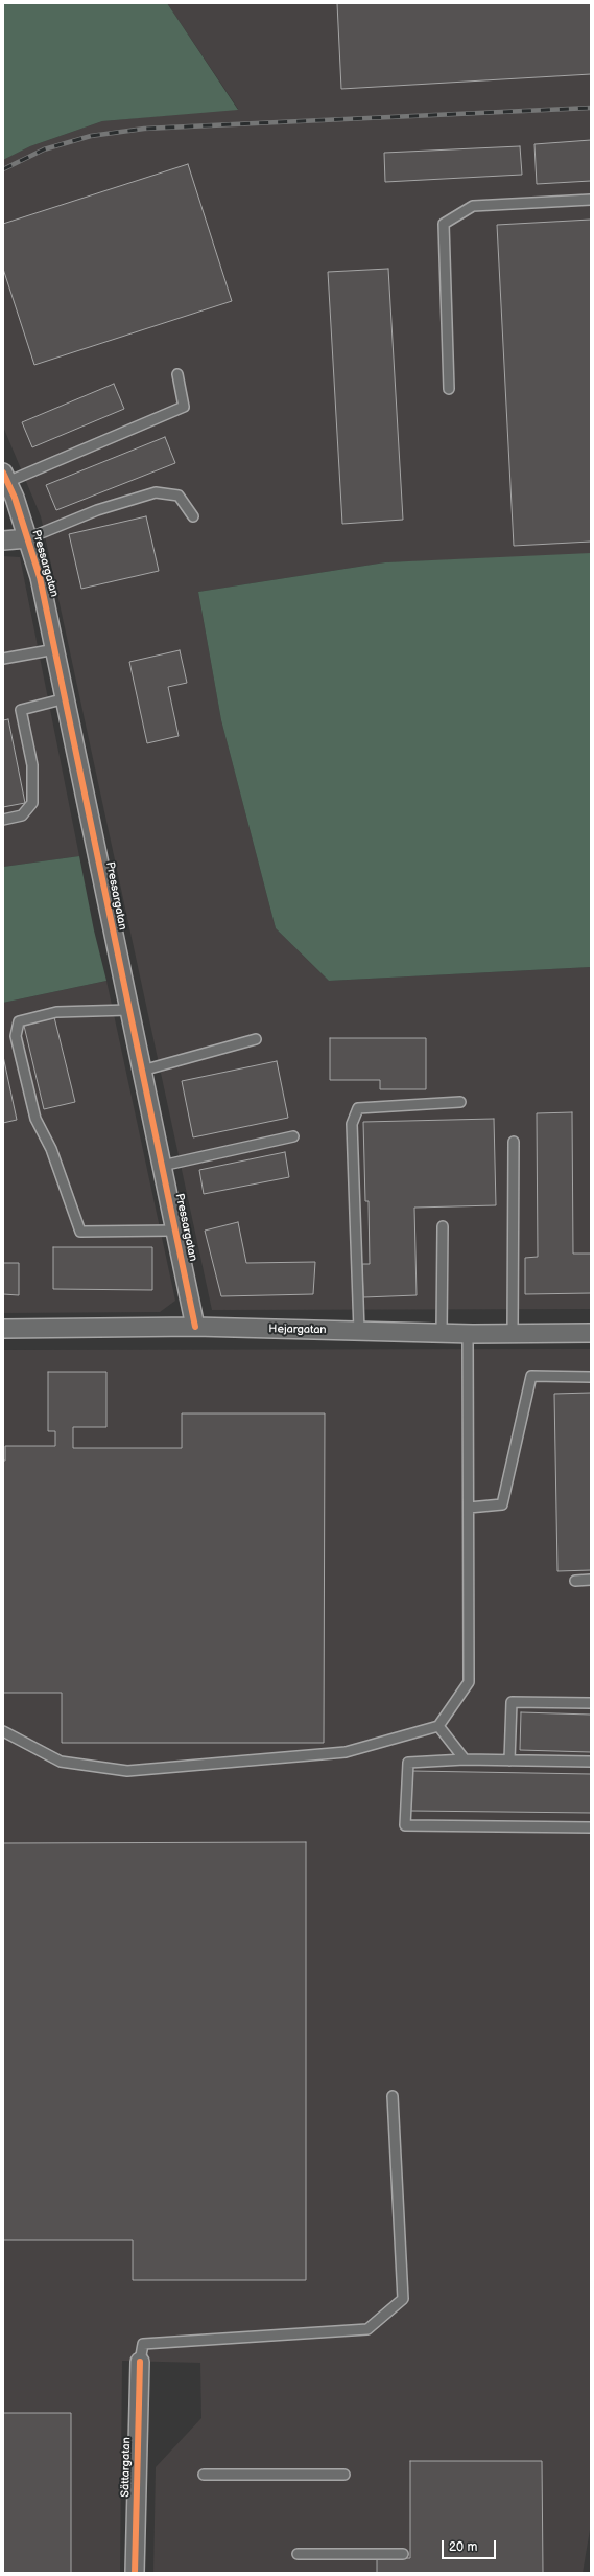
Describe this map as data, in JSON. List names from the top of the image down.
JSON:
{
  "streets": {
    "street": ["Pressargatan", "Hejargatan", "Sättargatan"]
  },
  "crossings": [
    ["Pressargatan", "Hejargatan"]
  ],
  "scale_bar": "20 m"
}
